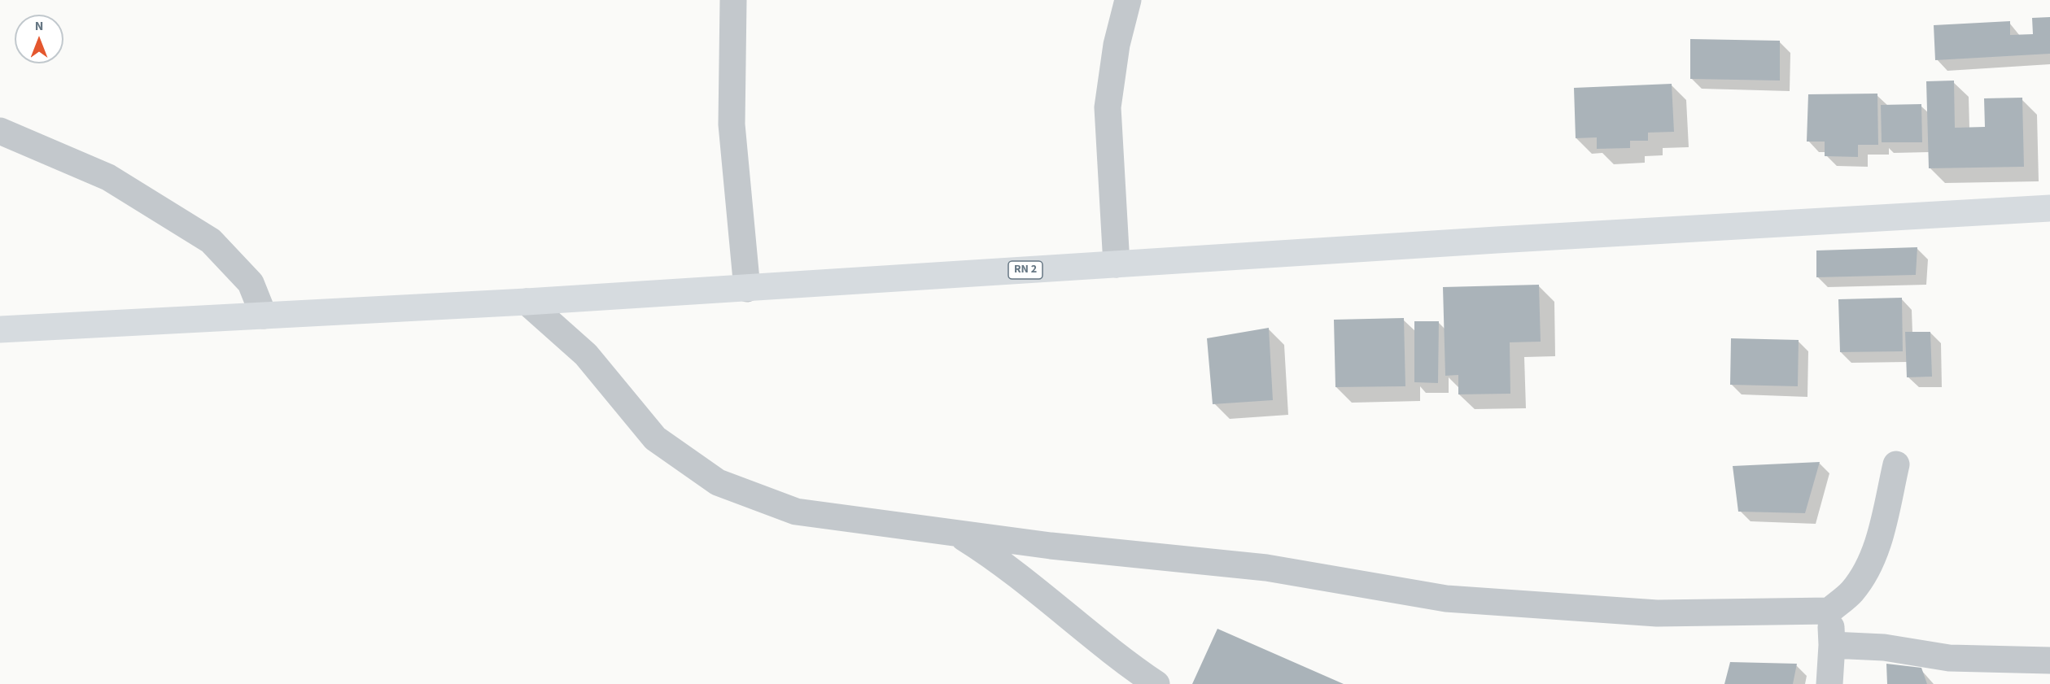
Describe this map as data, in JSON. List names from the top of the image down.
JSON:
{
  "streets": {
    "main road": ["RN 2"]
  },
  "north": "top"
}
